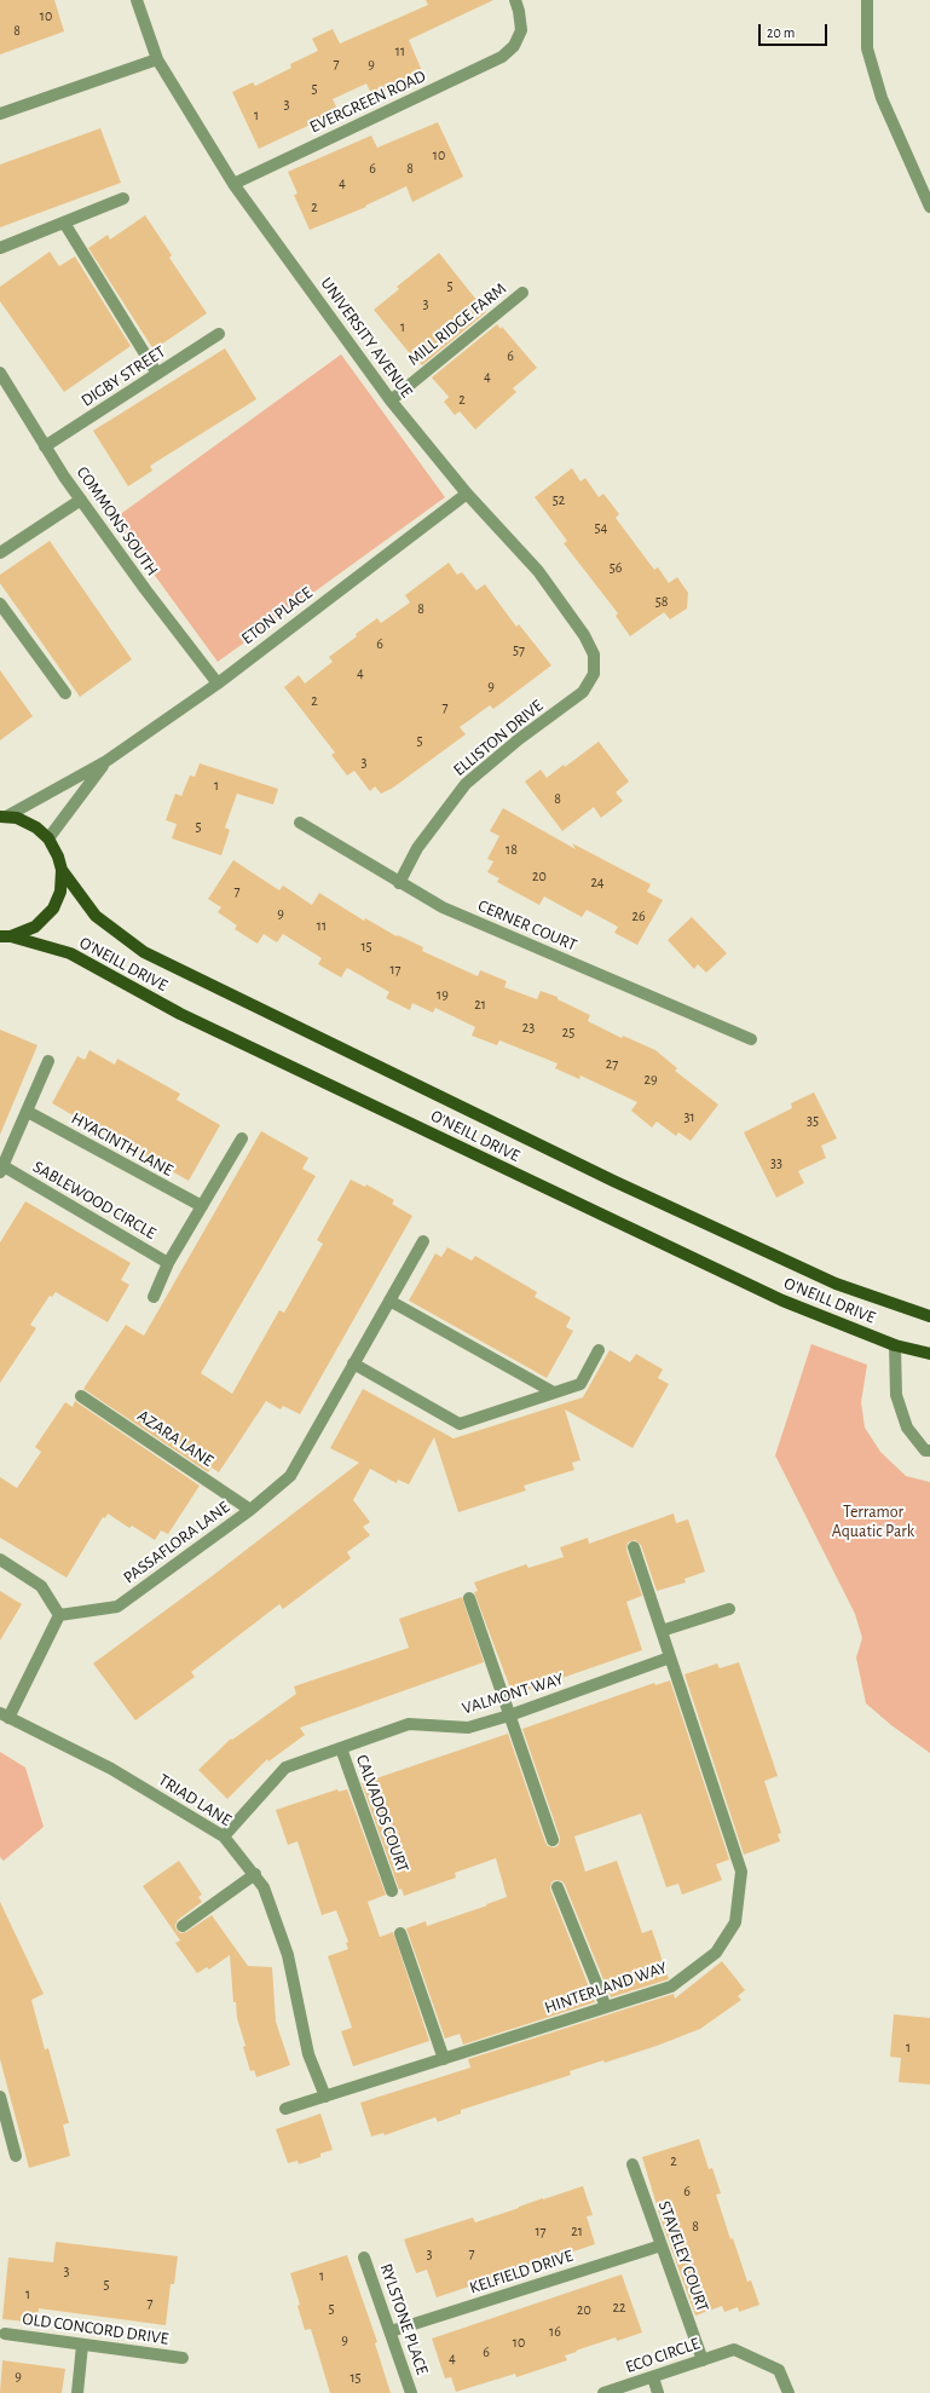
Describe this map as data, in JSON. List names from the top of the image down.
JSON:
{
  "streets": {
    "main road": ["O'NEILL DRIVE"],
    "street": [
      "EVERGREEN ROAD",
      "MILL RIDGE FARM",
      "UNIVERSITY AVENUE",
      "DIGBY STREET",
      "COMMONS SOUTH",
      "ETON PLACE",
      "ELLISTON DRIVE",
      "CERNER COURT",
      "HYACINTH LANE",
      "SABLEWOOD CIRCLE",
      "AZARA LANE",
      "PASSAFLORA LANE",
      "VALMONT WAY",
      "TRIAD LANE",
      "CALVADOS COURT",
      "HINTERLAND WAY",
      "STAVELEY COURT",
      "KELFIELD DRIVE",
      "RYLSTONE PLACE",
      "OLD CONCORD DRIVE",
      "ECO CIRCLE"
    ]
  },
  "crossings": [
    ["EVERGREEN ROAD", "UNIVERSITY AVENUE"],
    ["MILL RIDGE FARM", "UNIVERSITY AVENUE"],
    ["UNIVERSITY AVENUE", "ETON PLACE"],
    ["UNIVERSITY AVENUE", "ELLISTON DRIVE"],
    ["DIGBY STREET", "COMMONS SOUTH"],
    ["COMMONS SOUTH", "ETON PLACE"],
    ["ETON PLACE", "O'NEILL DRIVE"],
    ["ELLISTON DRIVE", "CERNER COURT"],
    ["HYACINTH LANE", "SABLEWOOD CIRCLE"],
    ["AZARA LANE", "PASSAFLORA LANE"],
    ["VALMONT WAY", "TRIAD LANE"],
    ["VALMONT WAY", "CALVADOS COURT"],
    ["VALMONT WAY", "HINTERLAND WAY"],
    ["TRIAD LANE", "HINTERLAND WAY"],
    ["STAVELEY COURT", "KELFIELD DRIVE"],
    ["STAVELEY COURT", "ECO CIRCLE"],
    ["KELFIELD DRIVE", "RYLSTONE PLACE"]
  ],
  "parks": ["Terramor Aquatic Park"],
  "house_numbers": [
    "10",
    "8",
    "11",
    "7",
    "9",
    "5",
    "3",
    "1",
    "10",
    "6",
    "8",
    "4",
    "2",
    "5",
    "3",
    "1",
    "6",
    "4",
    "2",
    "52",
    "54",
    "56",
    "58",
    "8",
    "6",
    "57",
    "4",
    "9",
    "2",
    "7",
    "5",
    "3",
    "1",
    "8",
    "5",
    "18",
    "20",
    "24",
    "7",
    "9",
    "26",
    "11",
    "15",
    "17",
    "19",
    "21",
    "23",
    "25",
    "27",
    "29",
    "31",
    "35",
    "33",
    "1",
    "2",
    "6",
    "8",
    "17",
    "21",
    "7",
    "3",
    "3",
    "1",
    "5",
    "1",
    "7",
    "22",
    "5",
    "20",
    "16",
    "9",
    "10",
    "6",
    "4",
    "9",
    "15"
  ],
  "scale_bar": "20 m"
}
